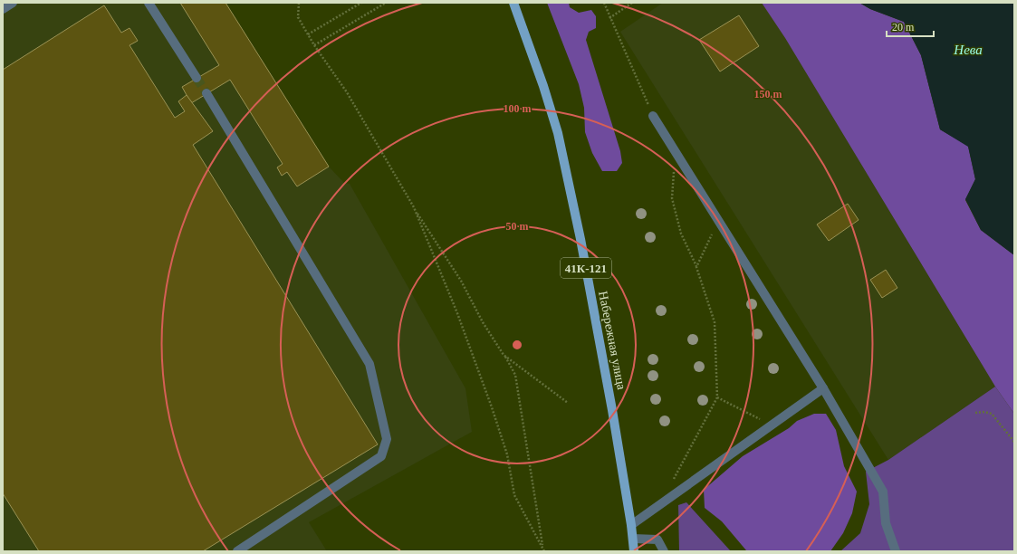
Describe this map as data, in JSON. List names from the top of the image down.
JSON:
{
  "streets": {
    "main road": ["41К-121", "Набережная улица"]
  },
  "crossings": [
    ["41К-121", "Набережная улица"]
  ],
  "water": ["Нева"],
  "scale_bar": "20 m",
  "rings": ["150 m", "100 m", "50 m"]
}
